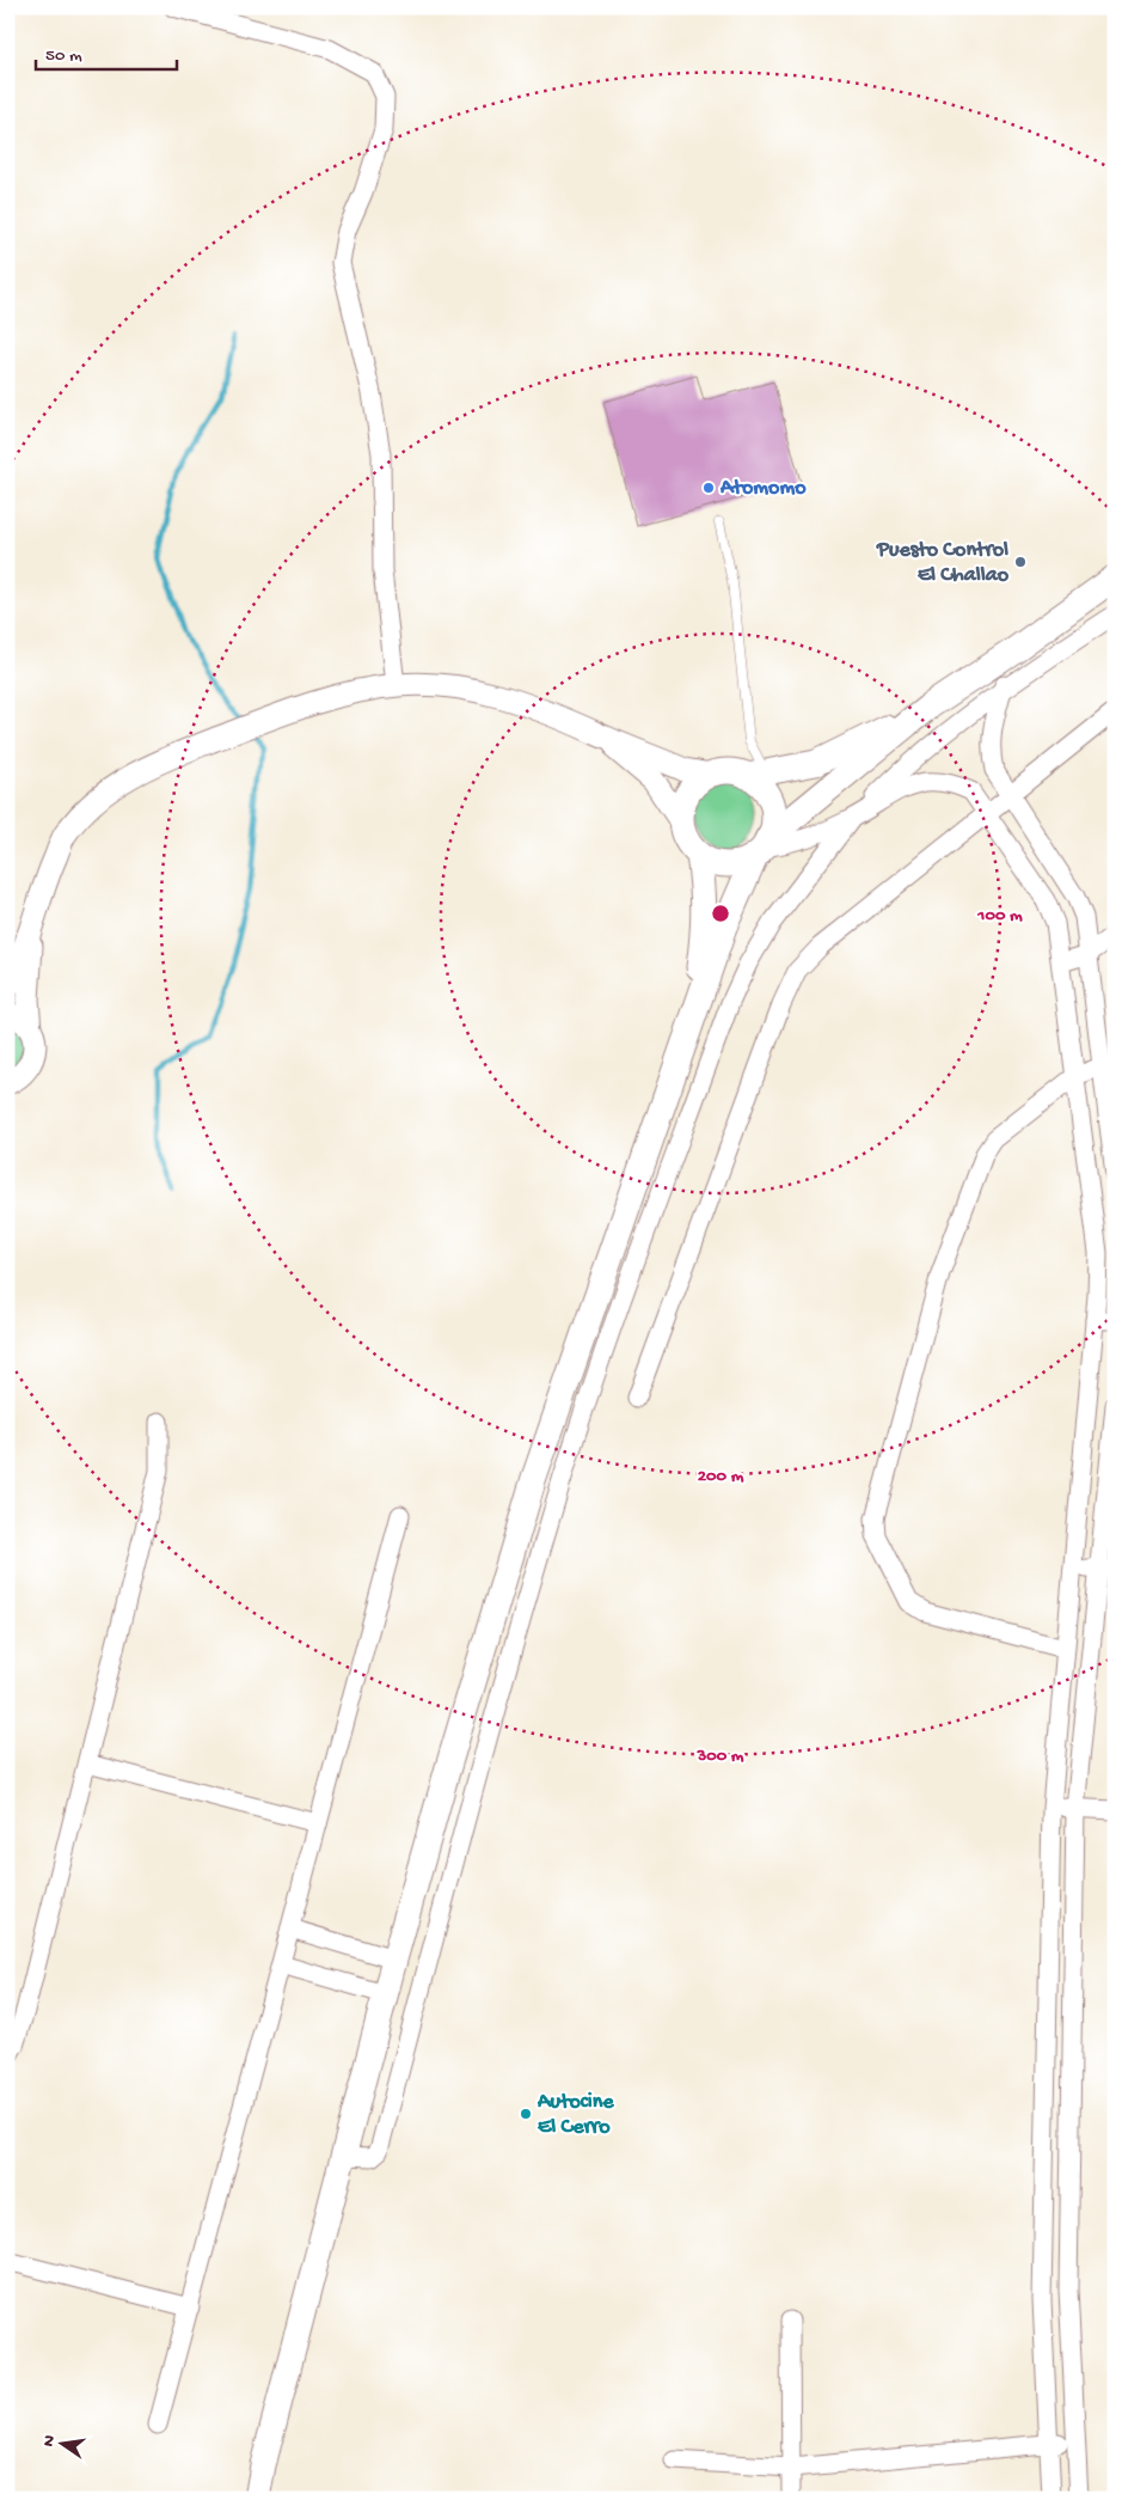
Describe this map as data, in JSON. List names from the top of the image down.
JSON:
{
  "places": ["Atomomo", "Puesto Control El Challao", "Autocine El Cerro"],
  "scale_bar": "50 m",
  "north": "left",
  "rings": ["100 m", "200 m", "300 m"]
}
